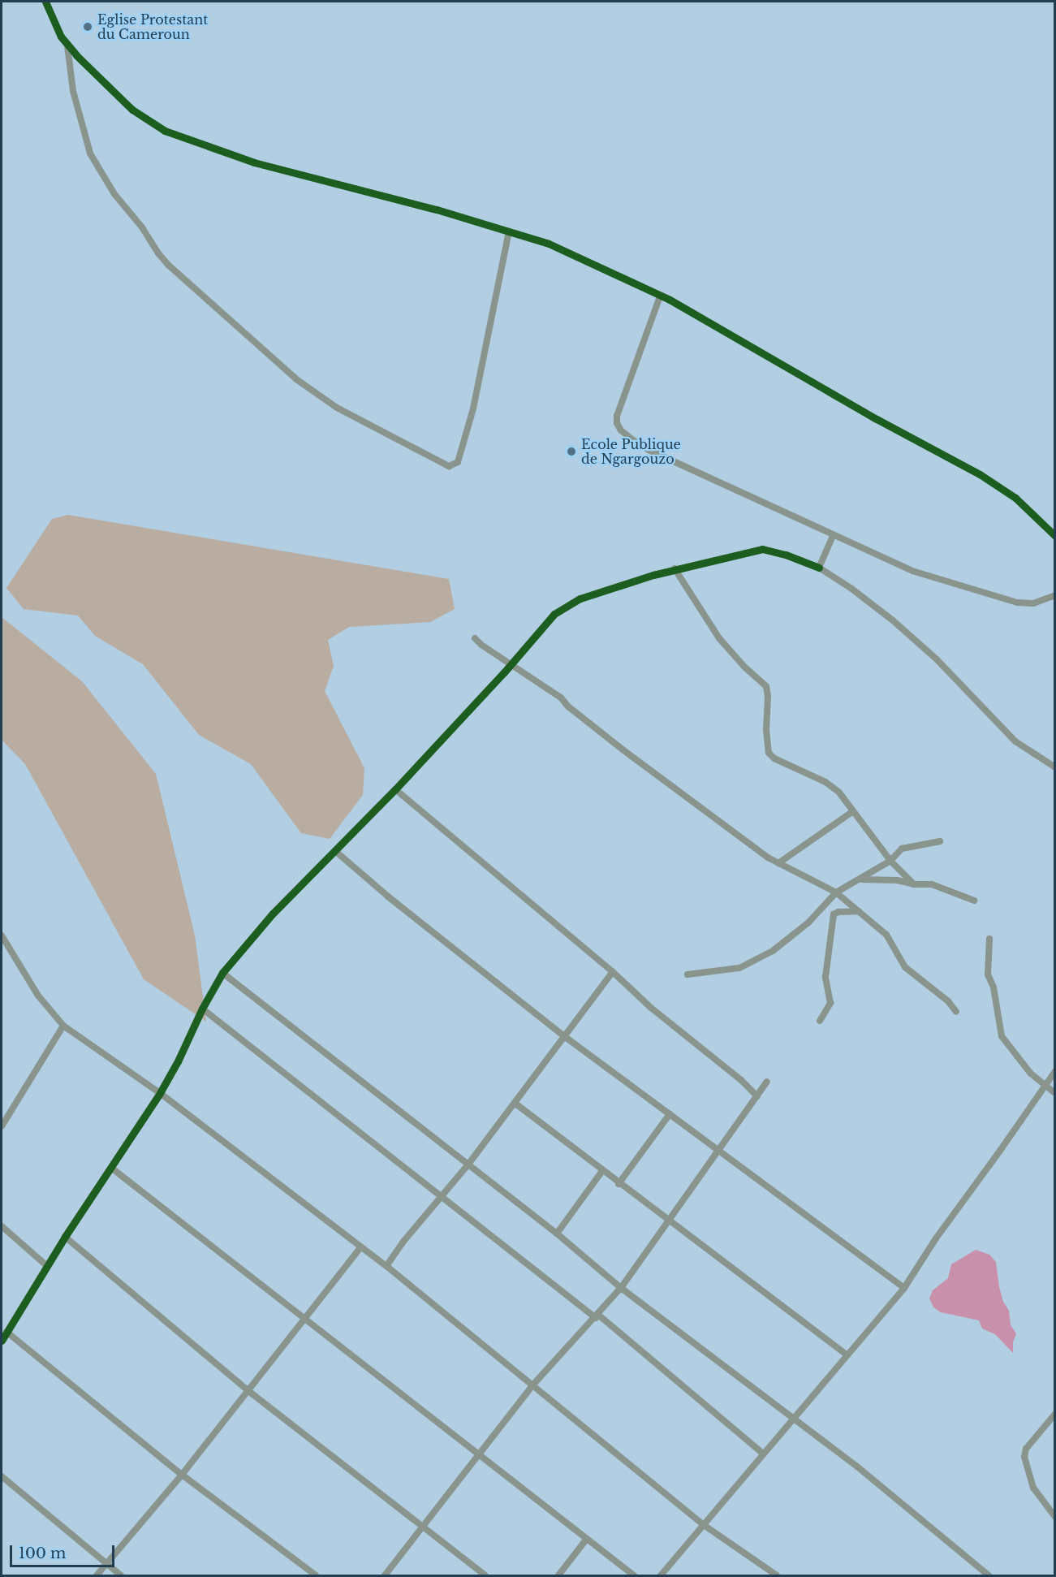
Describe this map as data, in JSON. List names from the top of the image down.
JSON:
{
  "places": ["Eglise Protestant du Cameroun", "Ecole Publique de Ngargouzo"],
  "scale_bar": "100 m"
}
